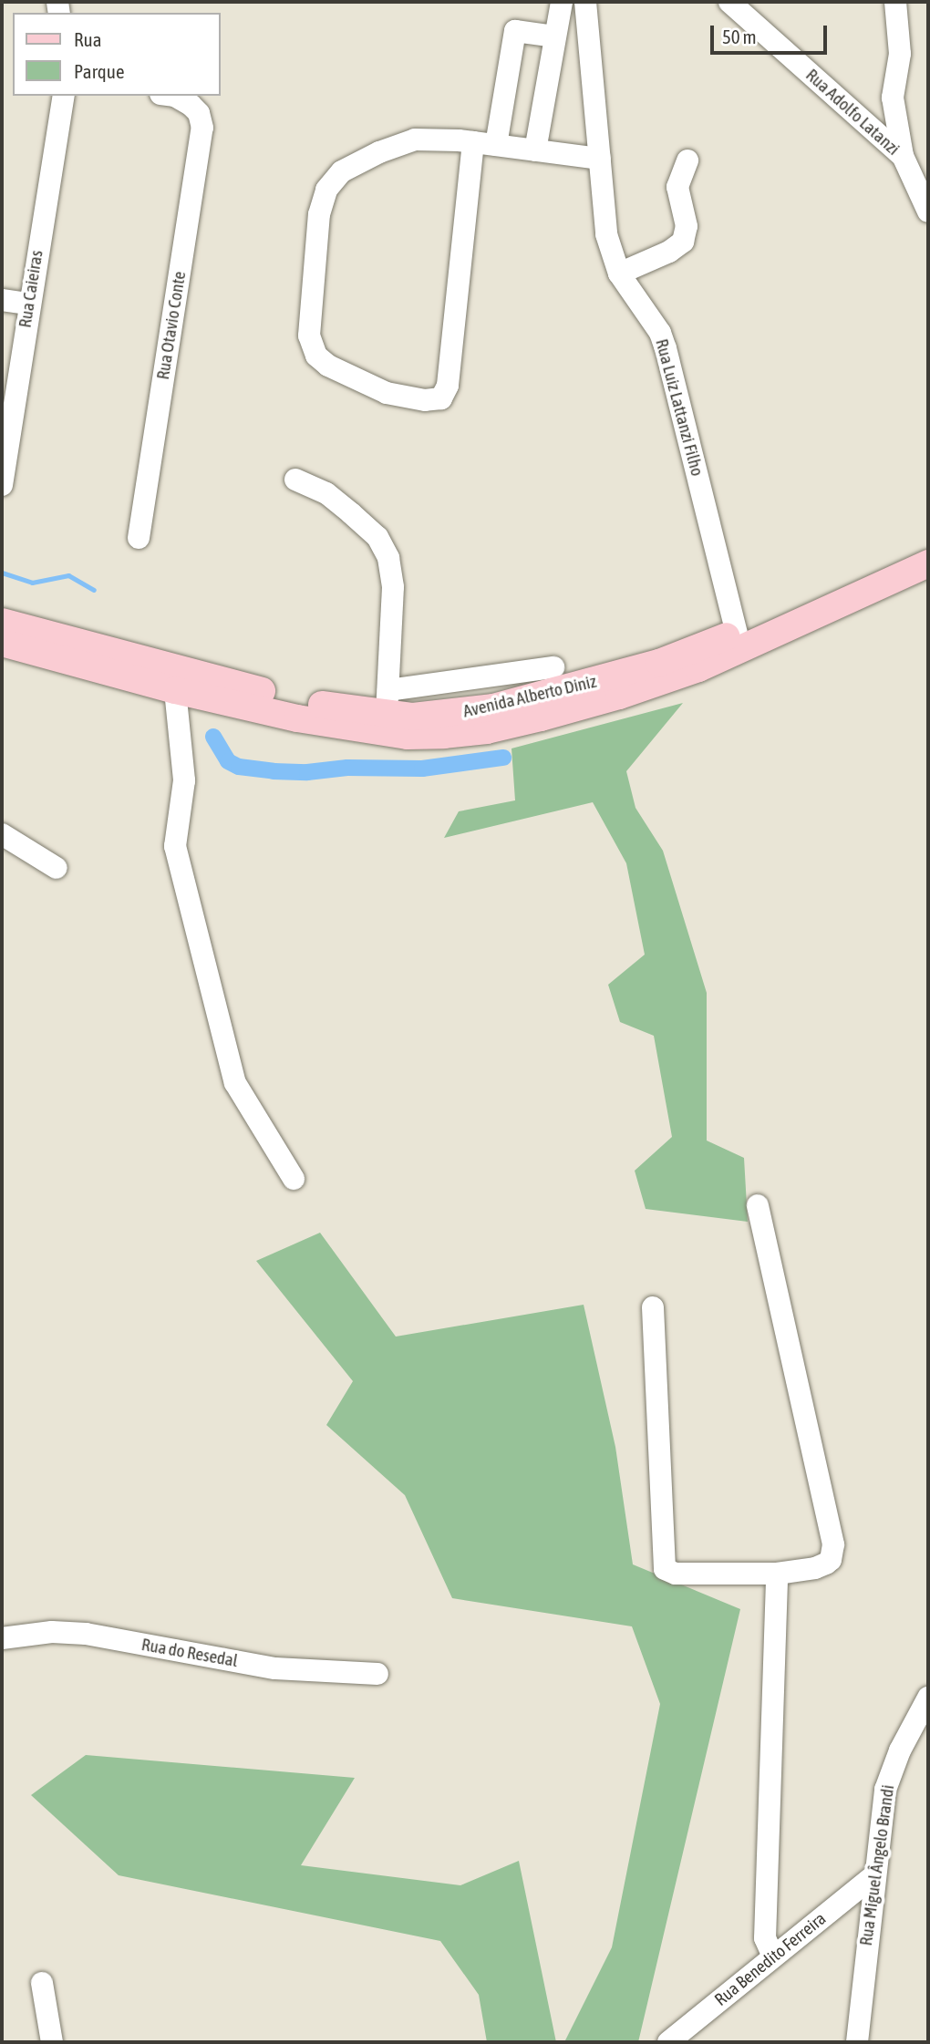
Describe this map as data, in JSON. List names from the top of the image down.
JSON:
{
  "streets": {
    "main road": ["Avenida Alberto Diniz"],
    "street": [
      "Rua Adolfo Latanzi",
      "Rua Caieiras",
      "Rua Otavio Conte",
      "Rua Luiz Lattanzi Filho",
      "Rua do Resedal",
      "Rua Miguel Ângelo Brandi",
      "Rua Benedito Ferreira"
    ]
  },
  "crossings": [
    ["Rua Luiz Lattanzi Filho", "Avenida Alberto Diniz"],
    ["Rua Miguel Ângelo Brandi", "Rua Benedito Ferreira"]
  ],
  "legend": ["Rua", "Parque"],
  "scale_bar": "50 m"
}
